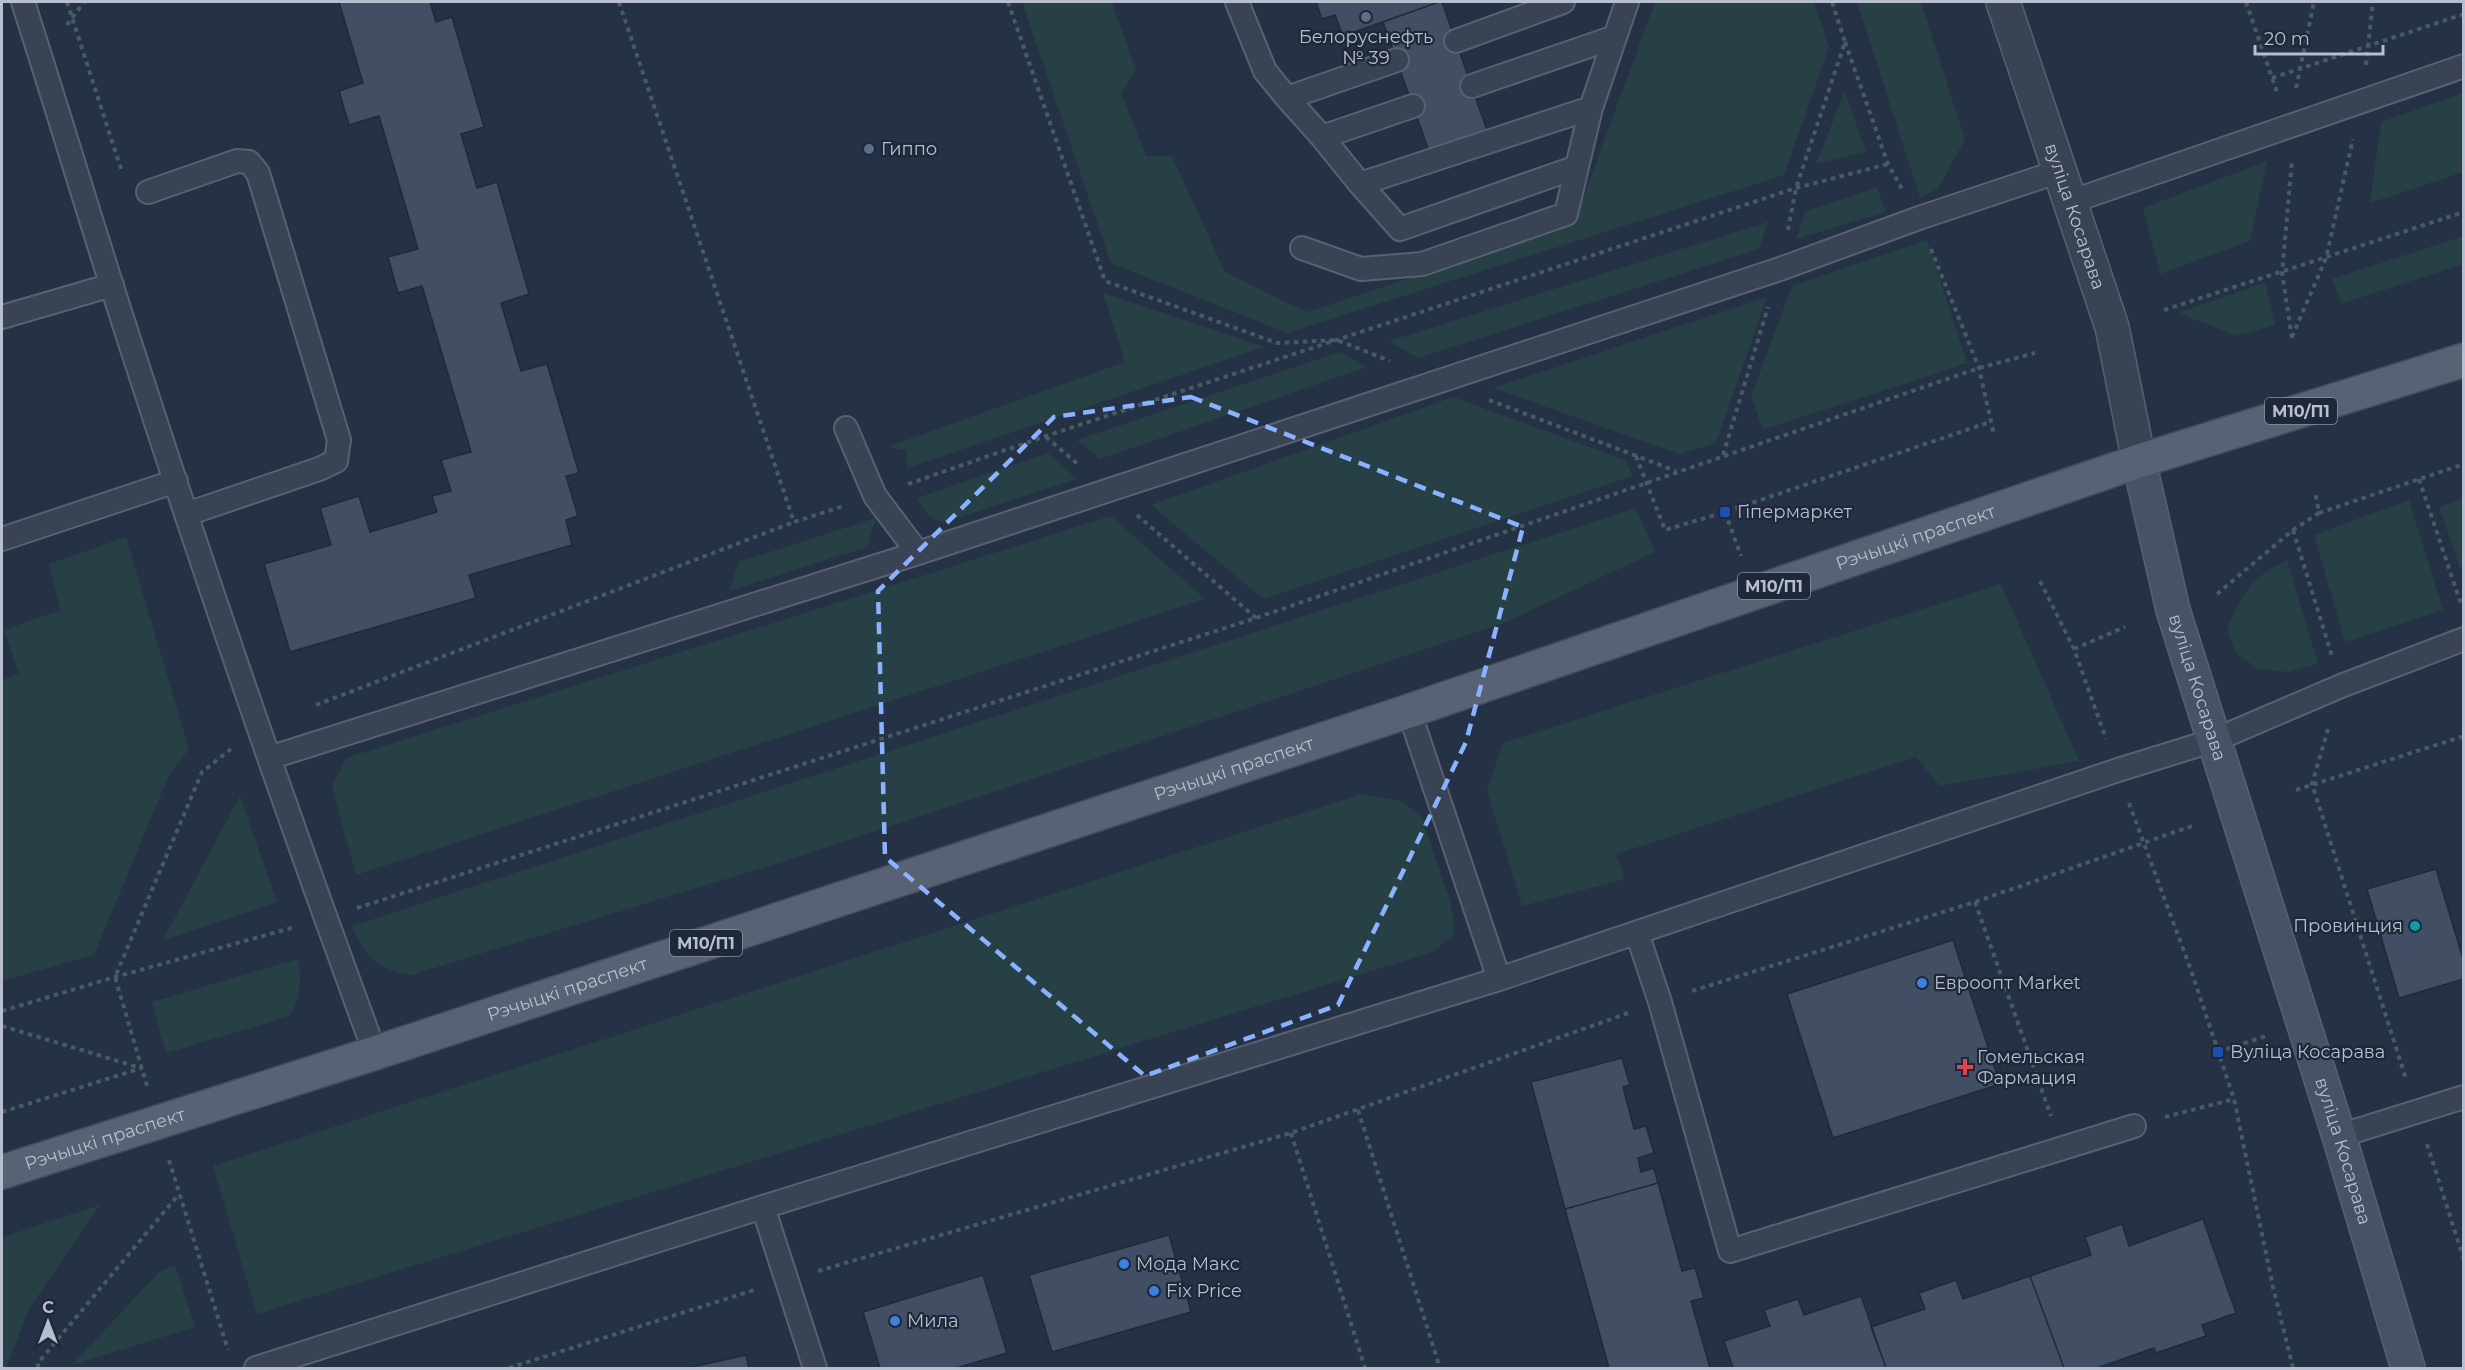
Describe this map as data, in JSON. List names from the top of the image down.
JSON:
{
  "streets": {
    "main road": ["вуліца Косарава", "М10/П1", "Рэчыцкі праспект"]
  },
  "crossings": [
    ["вуліца Косарава", "Рэчыцкі праспект"]
  ],
  "places": {
    "other": [
      "Белоруснефть № 39",
      "Гиппо",
      "Провинция",
      "Евроопт Market",
      "Мода Макс",
      "Fix Price",
      "Мила"
    ],
    "transit": ["Гіпермаркет", "Вуліца Косарава"],
    "health": ["Гомельская Фармация"]
  },
  "scale_bar": "20 m",
  "north": "top"
}
